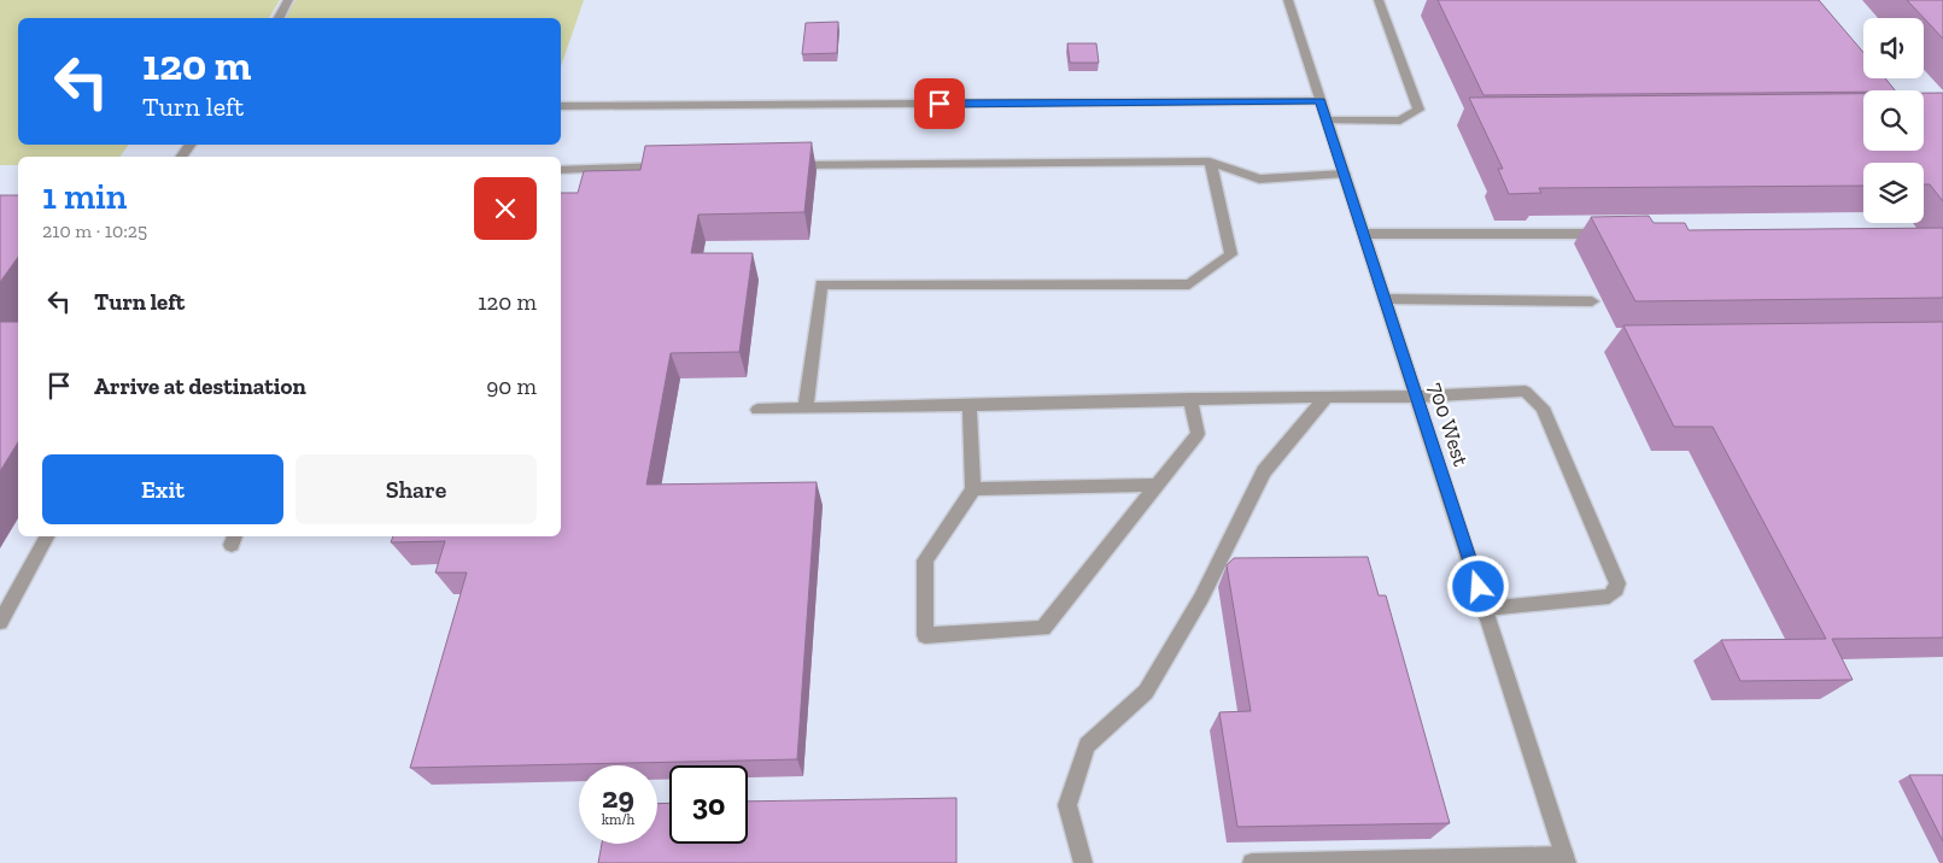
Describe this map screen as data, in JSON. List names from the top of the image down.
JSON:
{
  "streets": {
    "street": ["700 West"]
  },
  "page": {
    "turn": ["120 m", "Turn left"],
    "heading": ["1 min", "210 m · 10:25"],
    "list": [
      {
        "name": "Turn left",
        "value": "120 m"
      },
      {
        "name": "Arrive at destination",
        "value": "90 m"
      }
    ],
    "buttons": ["Exit", "Share"],
    "speed": "29 km/h",
    "limit": "30"
  }
}
